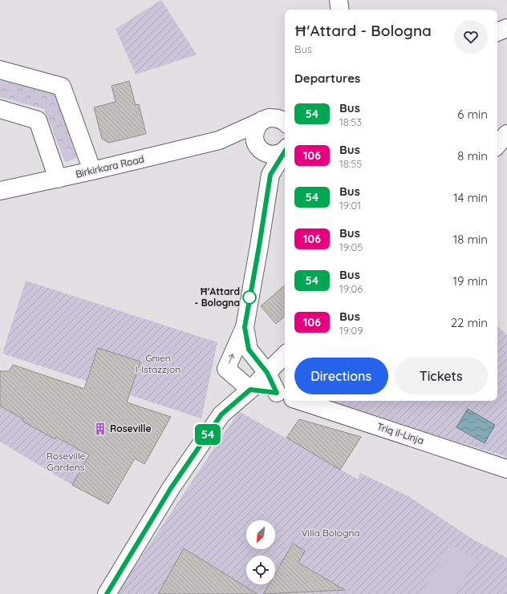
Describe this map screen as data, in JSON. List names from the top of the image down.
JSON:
{
  "streets": {
    "street": ["Birkirkara Road", "Triq il-Linja"]
  },
  "parks": ["Ġnien l-Istazzjon", "Roseville Gardens", "Villa Bologna"],
  "places": {
    "other": ["Ħ'Attard - Bologna"],
    "building": ["Roseville"]
  },
  "lines": ["bus line 54"],
  "north": "bottom left",
  "page": {
    "on_map": "54",
    "heading": [
      ["Ħ'Attard - Bologna", "Bus"],
      "Departures"
    ],
    "list": [
      {
        "mark": "54",
        "name": "Bus",
        "note": "18:53",
        "value": "6 min"
      },
      {
        "mark": "106",
        "name": "Bus",
        "note": "18:55",
        "value": "8 min"
      },
      {
        "mark": "54",
        "name": "Bus",
        "note": "19:01",
        "value": "14 min"
      },
      {
        "mark": "106",
        "name": "Bus",
        "note": "19:05",
        "value": "18 min"
      },
      {
        "mark": "54",
        "name": "Bus",
        "note": "19:06",
        "value": "19 min"
      },
      {
        "mark": "106",
        "name": "Bus",
        "note": "19:09",
        "value": "22 min"
      }
    ],
    "buttons": ["Directions", "Tickets"]
  }
}
